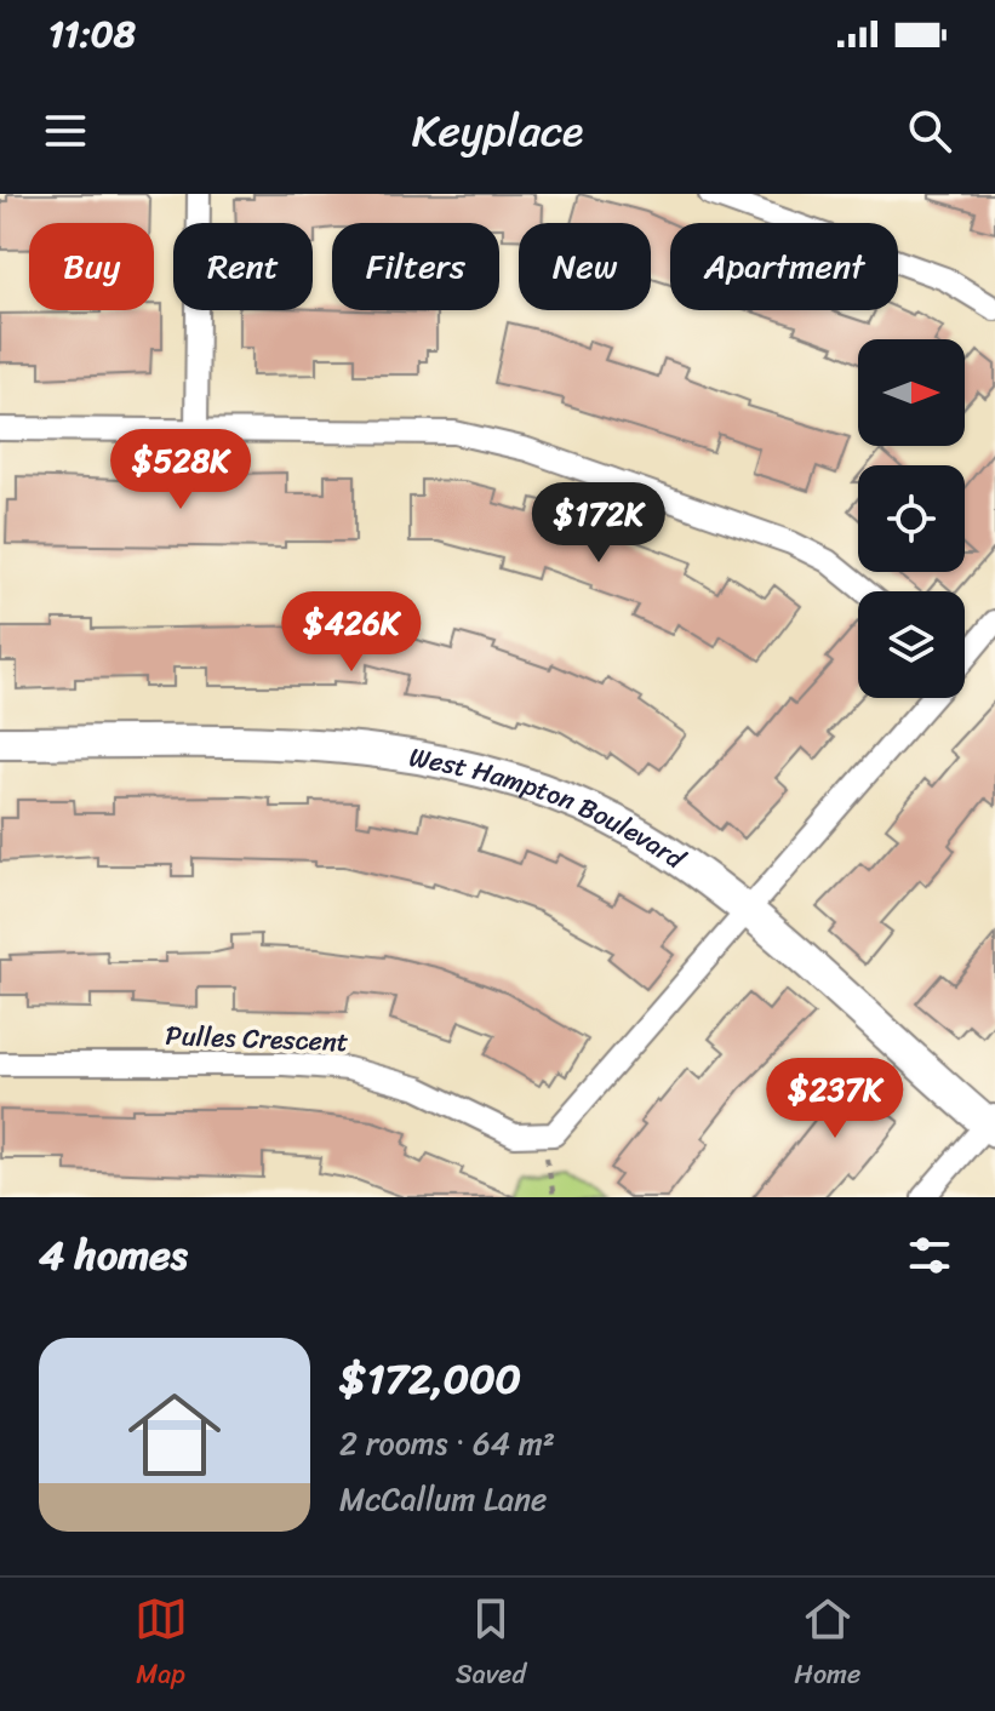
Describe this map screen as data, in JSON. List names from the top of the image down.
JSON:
{
  "streets": {
    "street": ["West Hampton Boulevard", "Pulles Crescent"]
  },
  "crossings": [
    ["West Hampton Boulevard", "Pulles Crescent"]
  ],
  "north": "right",
  "page": {
    "status": "11:08",
    "header": "Keyplace",
    "chip": [
      "Buy",
      "Rent",
      "Filters",
      "New",
      "Apartment"
    ],
    "price": [
      "$528K",
      "$172K",
      "$426K",
      "$237K"
    ],
    "heading": "4 homes",
    "list": [
      {
        "name": "$172,000",
        "note": "2 rooms · 64 m² · McCallum Lane"
      }
    ],
    "tabs": ["Map", "Saved", "Home"]
  }
}
